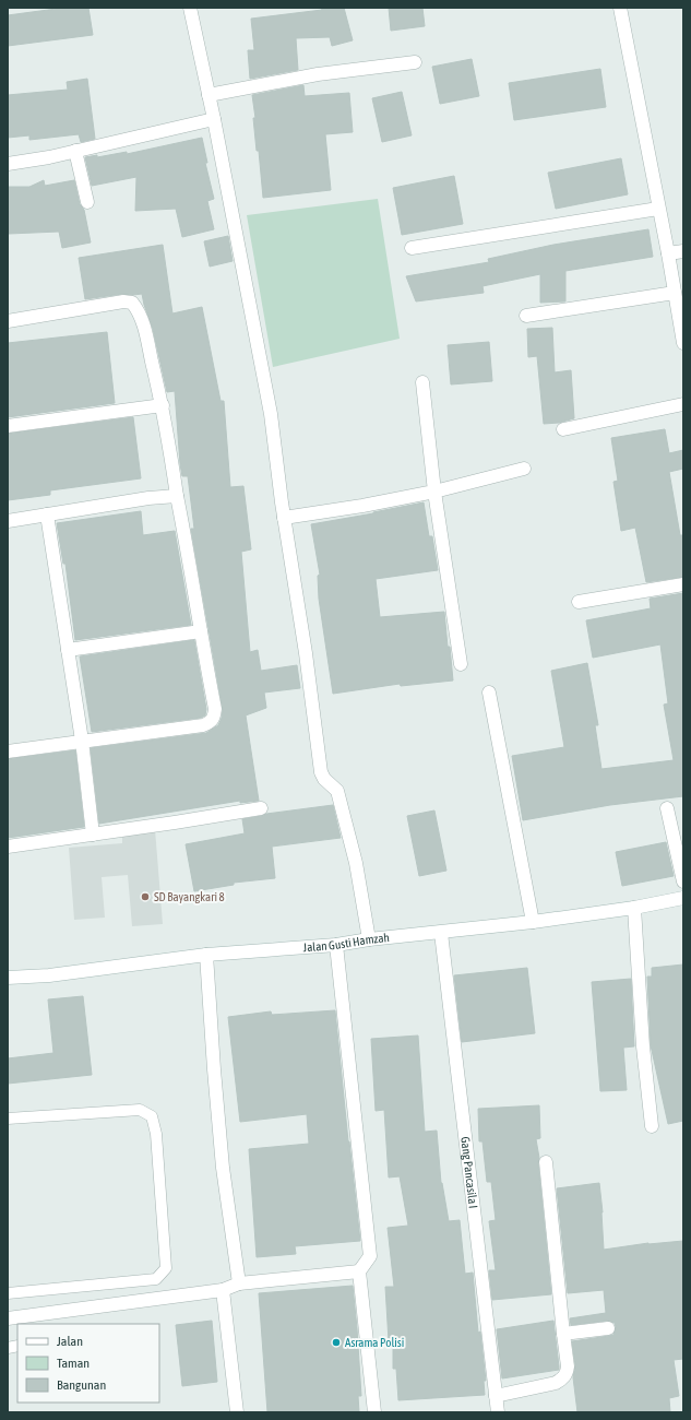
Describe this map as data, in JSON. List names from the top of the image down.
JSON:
{
  "streets": {
    "street": ["Jalan Gusti Hamzah", "Gang Pancasila I"]
  },
  "crossings": [
    ["Jalan Gusti Hamzah", "Gang Pancasila I"]
  ],
  "places": ["SD Bayangkari 8", "Asrama Polisi"],
  "legend": ["Jalan", "Taman", "Bangunan"]
}
